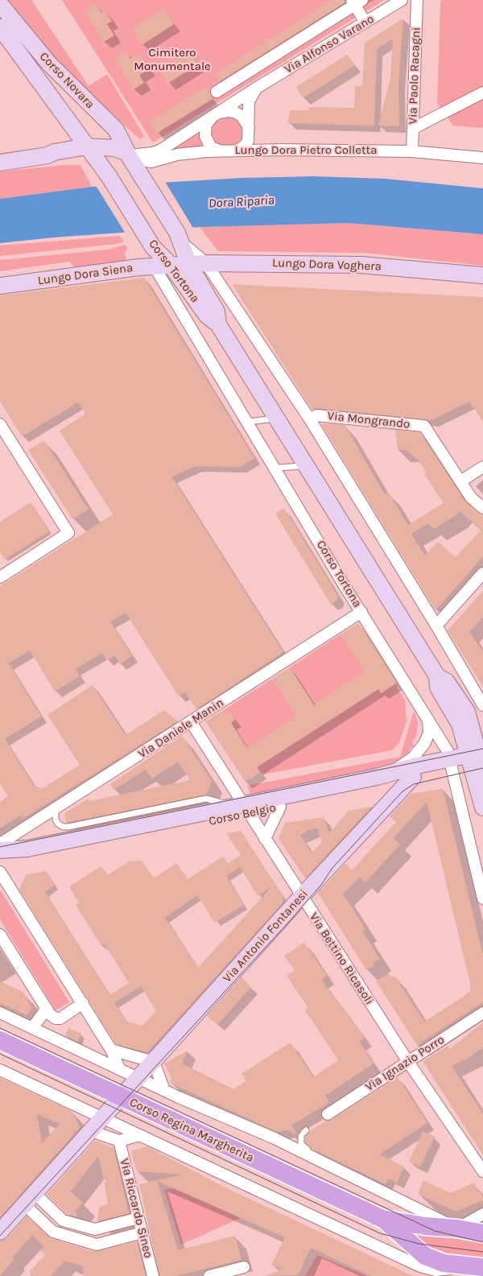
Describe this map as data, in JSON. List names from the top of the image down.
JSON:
{
  "streets": {
    "main road": [
      "Corso Novara",
      "Lungo Dora Voghera",
      "Corso Tortona",
      "Lungo Dora Siena",
      "Corso Belgio",
      "Via Antonio Fontanesi",
      "Corso Regina Margherita"
    ],
    "street": [
      "Via Alfonso Varano",
      "Via Paolo Racagni",
      "Lungo Dora Pietro Colletta",
      "Via Mongrando",
      "Via Daniele Manin",
      "Via Bettino Ricasoli",
      "Via Ignazio Porro",
      "Via Riccardo Sineo"
    ]
  },
  "crossings": [
    ["Via Alfonso Varano", "Corso Novara"],
    ["Via Alfonso Varano", "Lungo Dora Pietro Colletta"],
    ["Via Paolo Racagni", "Lungo Dora Pietro Colletta"],
    ["Corso Novara", "Lungo Dora Pietro Colletta"],
    ["Corso Novara", "Corso Tortona"],
    ["Lungo Dora Voghera", "Corso Tortona"],
    ["Lungo Dora Voghera", "Lungo Dora Siena"],
    ["Corso Tortona", "Lungo Dora Siena"],
    ["Corso Tortona", "Via Mongrando"],
    ["Corso Tortona", "Via Daniele Manin"],
    ["Corso Tortona", "Corso Belgio"],
    ["Via Daniele Manin", "Corso Belgio"],
    ["Via Daniele Manin", "Via Bettino Ricasoli"],
    ["Corso Belgio", "Via Antonio Fontanesi"],
    ["Corso Belgio", "Via Bettino Ricasoli"],
    ["Via Antonio Fontanesi", "Via Bettino Ricasoli"],
    ["Via Antonio Fontanesi", "Corso Regina Margherita"],
    ["Via Bettino Ricasoli", "Via Ignazio Porro"]
  ],
  "water": ["Dora Riparia"],
  "parks": ["Cimitero Monumentale"]
}
